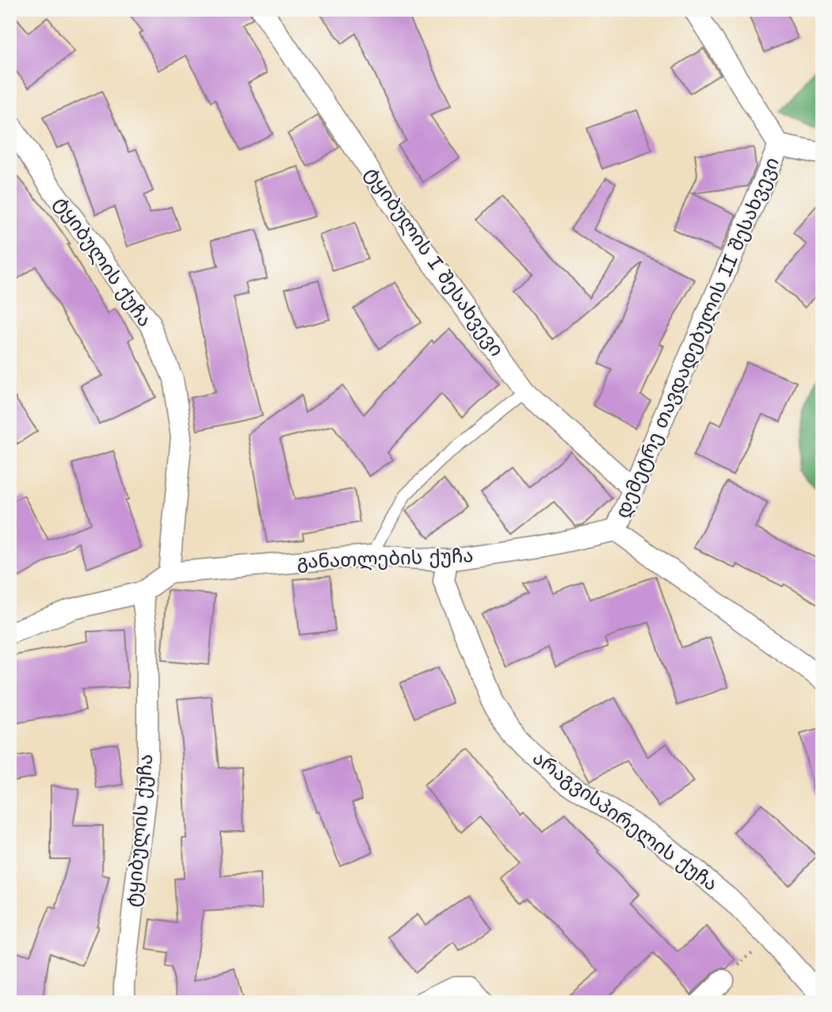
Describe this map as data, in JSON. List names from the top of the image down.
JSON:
{
  "streets": {
    "street": [
      "ტყიბულის ქუჩა",
      "ტყიბულის I შესახვევი",
      "დემეტრე თავდადებულის II შესახვევი",
      "განათლების ქუჩა",
      "არაგვისპირელის ქუჩა"
    ]
  },
  "crossings": [
    ["ტყიბულის ქუჩა", "განათლების ქუჩა"],
    ["ტყიბულის I შესახვევი", "დემეტრე თავდადებულის II შესახვევი"],
    ["დემეტრე თავდადებულის II შესახვევი", "განათლების ქუჩა"],
    ["განათლების ქუჩა", "არაგვისპირელის ქუჩა"]
  ]
}
